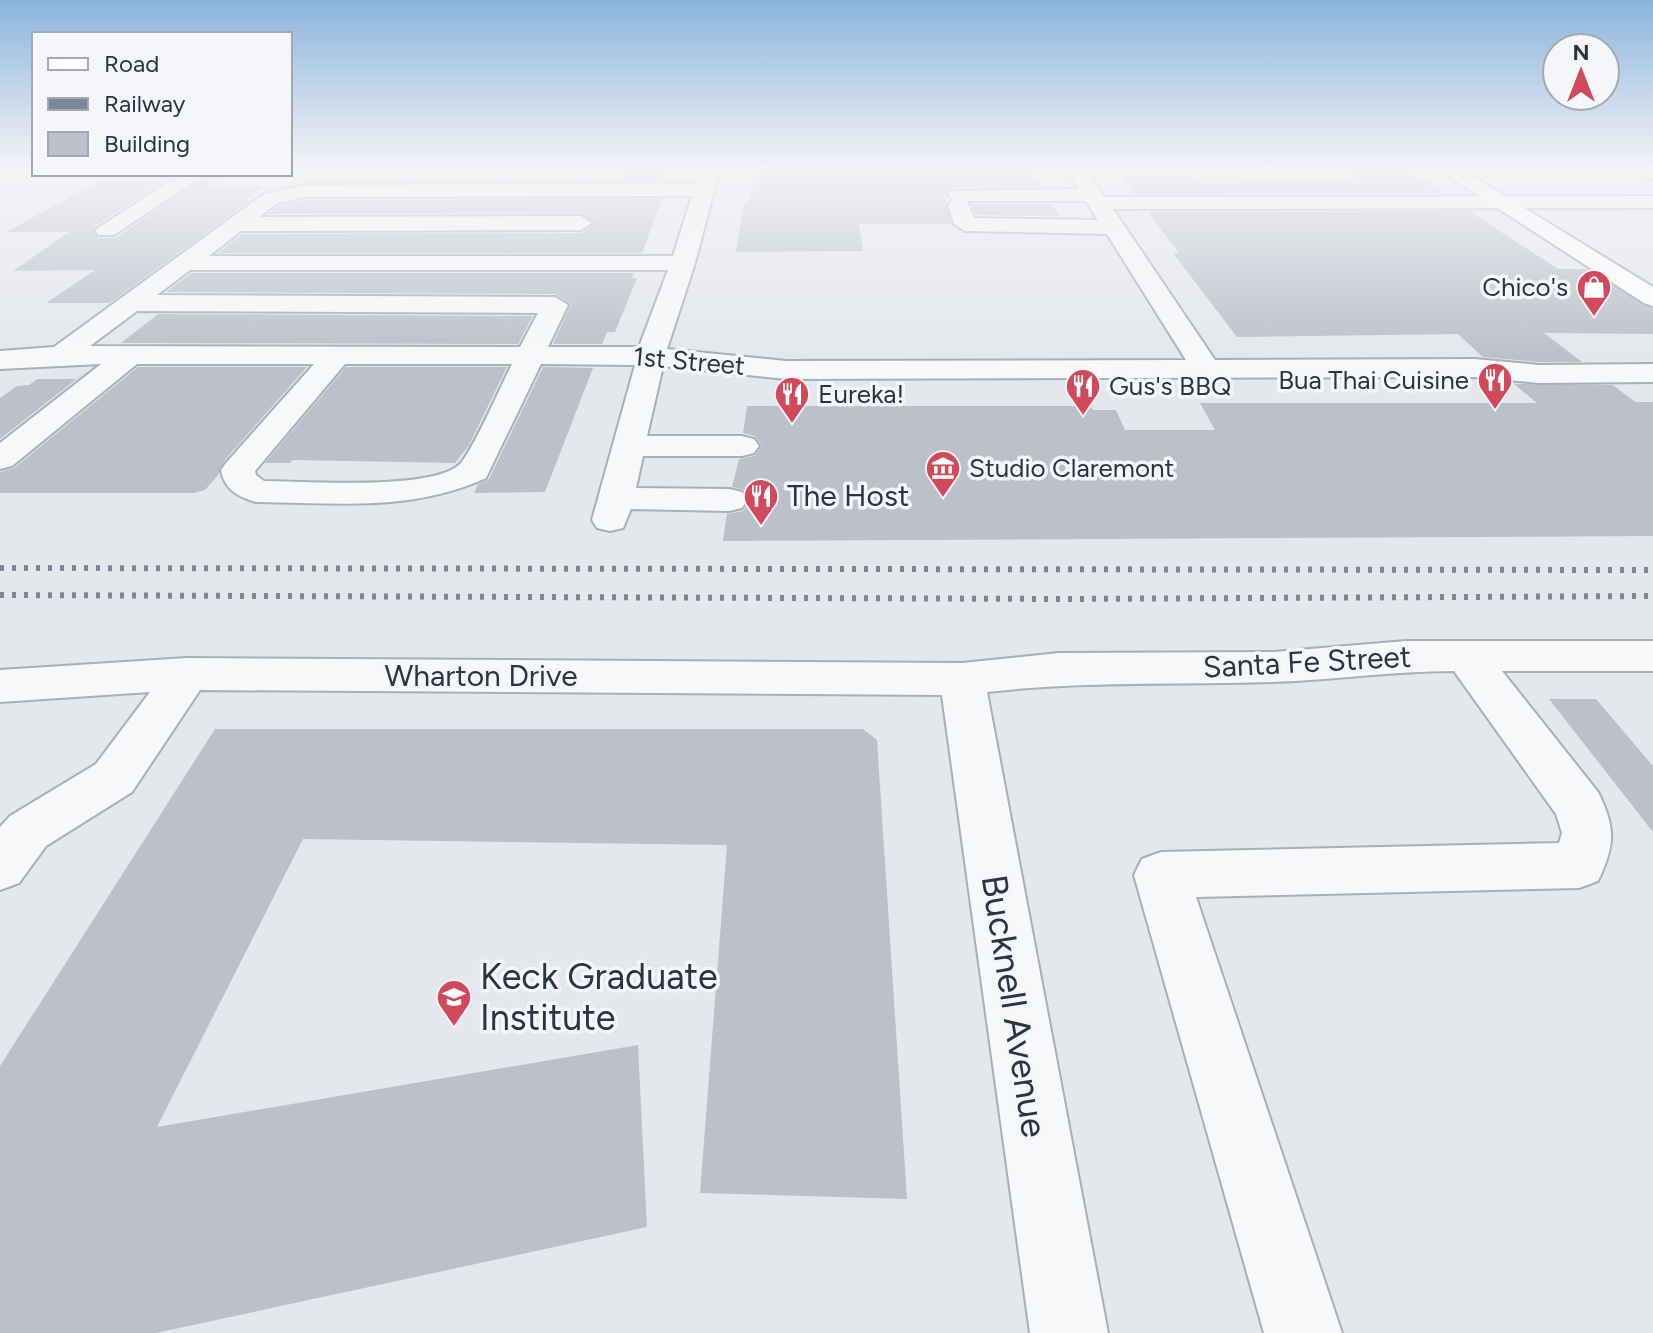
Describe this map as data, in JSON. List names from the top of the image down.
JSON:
{
  "streets": {
    "street": [
      "1st Street",
      "Santa Fe Street",
      "Wharton Drive",
      "Bucknell Avenue"
    ]
  },
  "crossings": [
    ["Santa Fe Street", "Wharton Drive"],
    ["Santa Fe Street", "Bucknell Avenue"],
    ["Wharton Drive", "Bucknell Avenue"]
  ],
  "places": {
    "shop": ["Chico's"],
    "restaurant": [
      "Bua Thai Cuisine",
      "Gus's BBQ",
      "Eureka!",
      "The Host"
    ],
    "museum": ["Studio Claremont"],
    "school or university": ["Keck Graduate Institute"]
  },
  "legend": ["Road", "Railway", "Building"],
  "north": "top"
}
